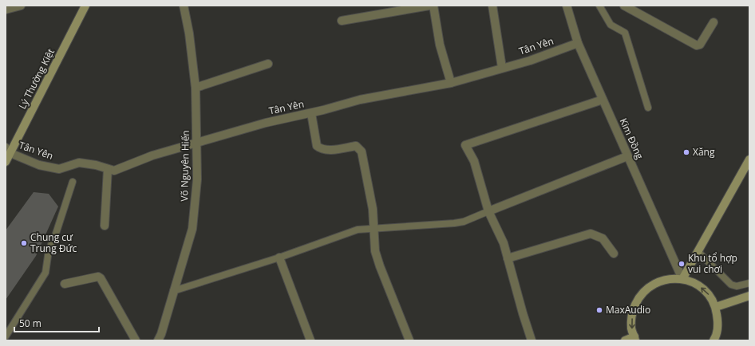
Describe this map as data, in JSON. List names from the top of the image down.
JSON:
{
  "streets": {
    "main road": ["Lý Thường Kiệt"],
    "street": ["Tân Yên", "Kim Đồng", "Võ Nguyên Hiến"]
  },
  "crossings": [
    ["Tân Yên", "Lý Thường Kiệt"],
    ["Tân Yên", "Kim Đồng"],
    ["Tân Yên", "Võ Nguyên Hiến"]
  ],
  "places": [
    "Xăng",
    "Chung cư Trung Đức",
    "Khu tổ hợp vui chơi",
    "MaxAudio"
  ],
  "scale_bar": "50 m"
}
